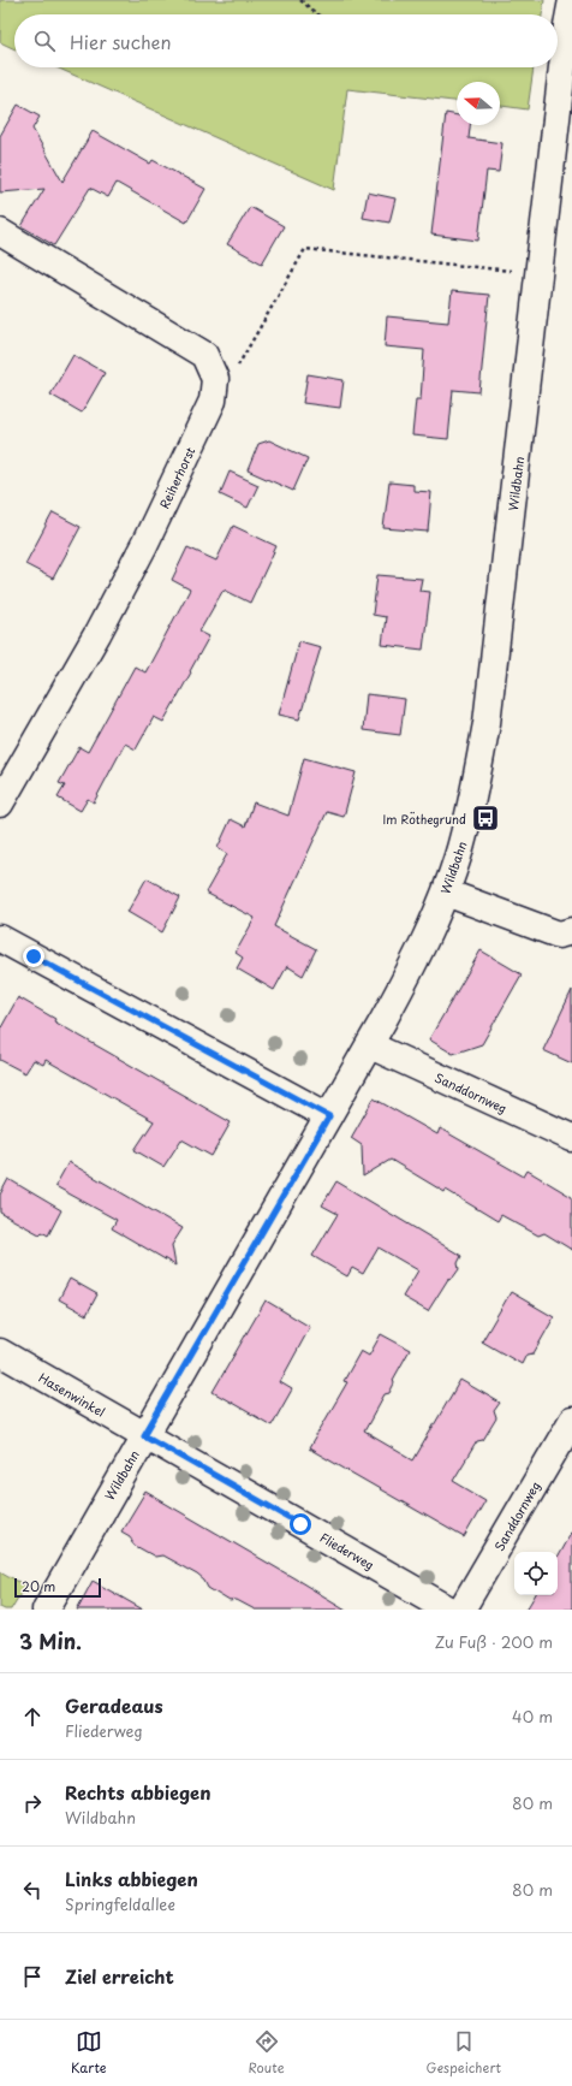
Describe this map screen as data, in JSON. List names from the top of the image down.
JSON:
{
  "streets": {
    "street": [
      "Reiherhorst",
      "Wildbahn",
      "Sanddornweg",
      "Hasenwinkel",
      "Fliederweg"
    ]
  },
  "crossings": [
    ["Wildbahn", "Sanddornweg"],
    ["Wildbahn", "Hasenwinkel"],
    ["Wildbahn", "Fliederweg"],
    ["Hasenwinkel", "Fliederweg"]
  ],
  "places": {
    "bus stop": ["Im Röthegrund"]
  },
  "scale_bar": "20 m",
  "north": "left",
  "page": {
    "search": "Hier suchen",
    "scale": "20 m",
    "heading": ["3 Min.", "Zu Fuß · 200 m"],
    "list": [
      ["Geradeaus", "Fliederweg", "40 m"],
      ["Rechts abbiegen", "Wildbahn", "80 m"],
      ["Links abbiegen", "Springfeldallee", "80 m"],
      "Ziel erreicht"
    ],
    "nav": ["Karte", "Route", "Gespeichert"]
  }
}
